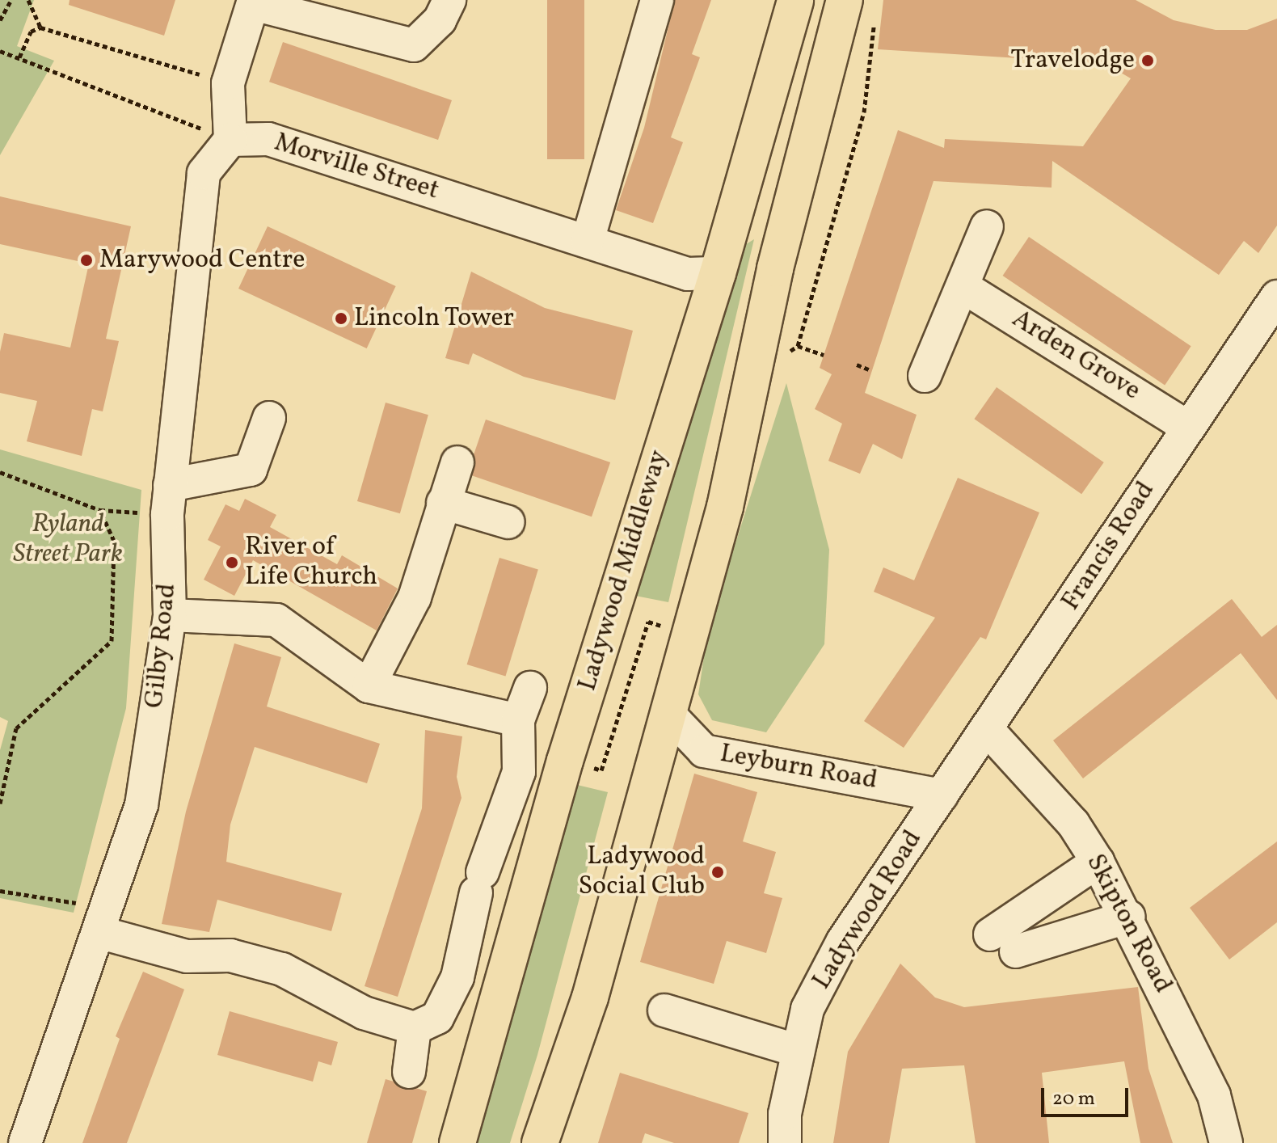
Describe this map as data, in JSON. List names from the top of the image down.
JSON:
{
  "streets": {
    "highway": ["Ladywood Middleway"],
    "street": [
      "Morville Street",
      "Arden Grove",
      "Francis Road",
      "Gilby Road",
      "Leyburn Road",
      "Ladywood Road",
      "Skipton Road"
    ]
  },
  "crossings": [
    ["Morville Street", "Ladywood Middleway"],
    ["Morville Street", "Gilby Road"],
    ["Arden Grove", "Francis Road"],
    ["Francis Road", "Leyburn Road"],
    ["Francis Road", "Ladywood Road"],
    ["Francis Road", "Skipton Road"],
    ["Leyburn Road", "Ladywood Road"]
  ],
  "parks": ["Ryland Street Park"],
  "places": [
    "Travelodge",
    "Marywood Centre",
    "Lincoln Tower",
    "River of Life Church",
    "Ladywood Social Club"
  ],
  "scale_bar": "20 m"
}
